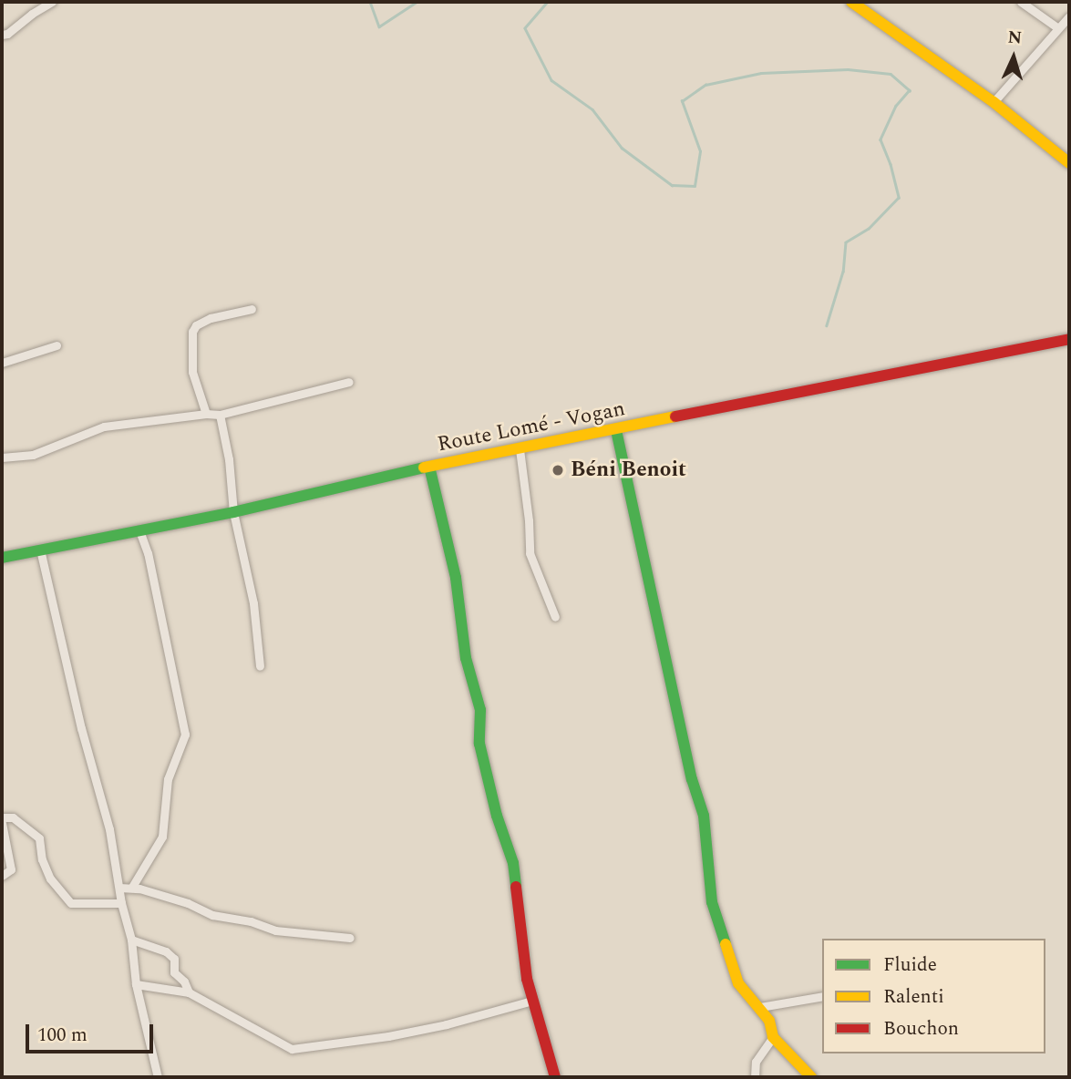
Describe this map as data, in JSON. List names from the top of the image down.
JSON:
{
  "streets": {
    "street": ["Route Lomé - Vogan"]
  },
  "places": ["Béni Benoit"],
  "legend": ["Fluide", "Ralenti", "Bouchon"],
  "scale_bar": "100 m",
  "north": "top"
}
